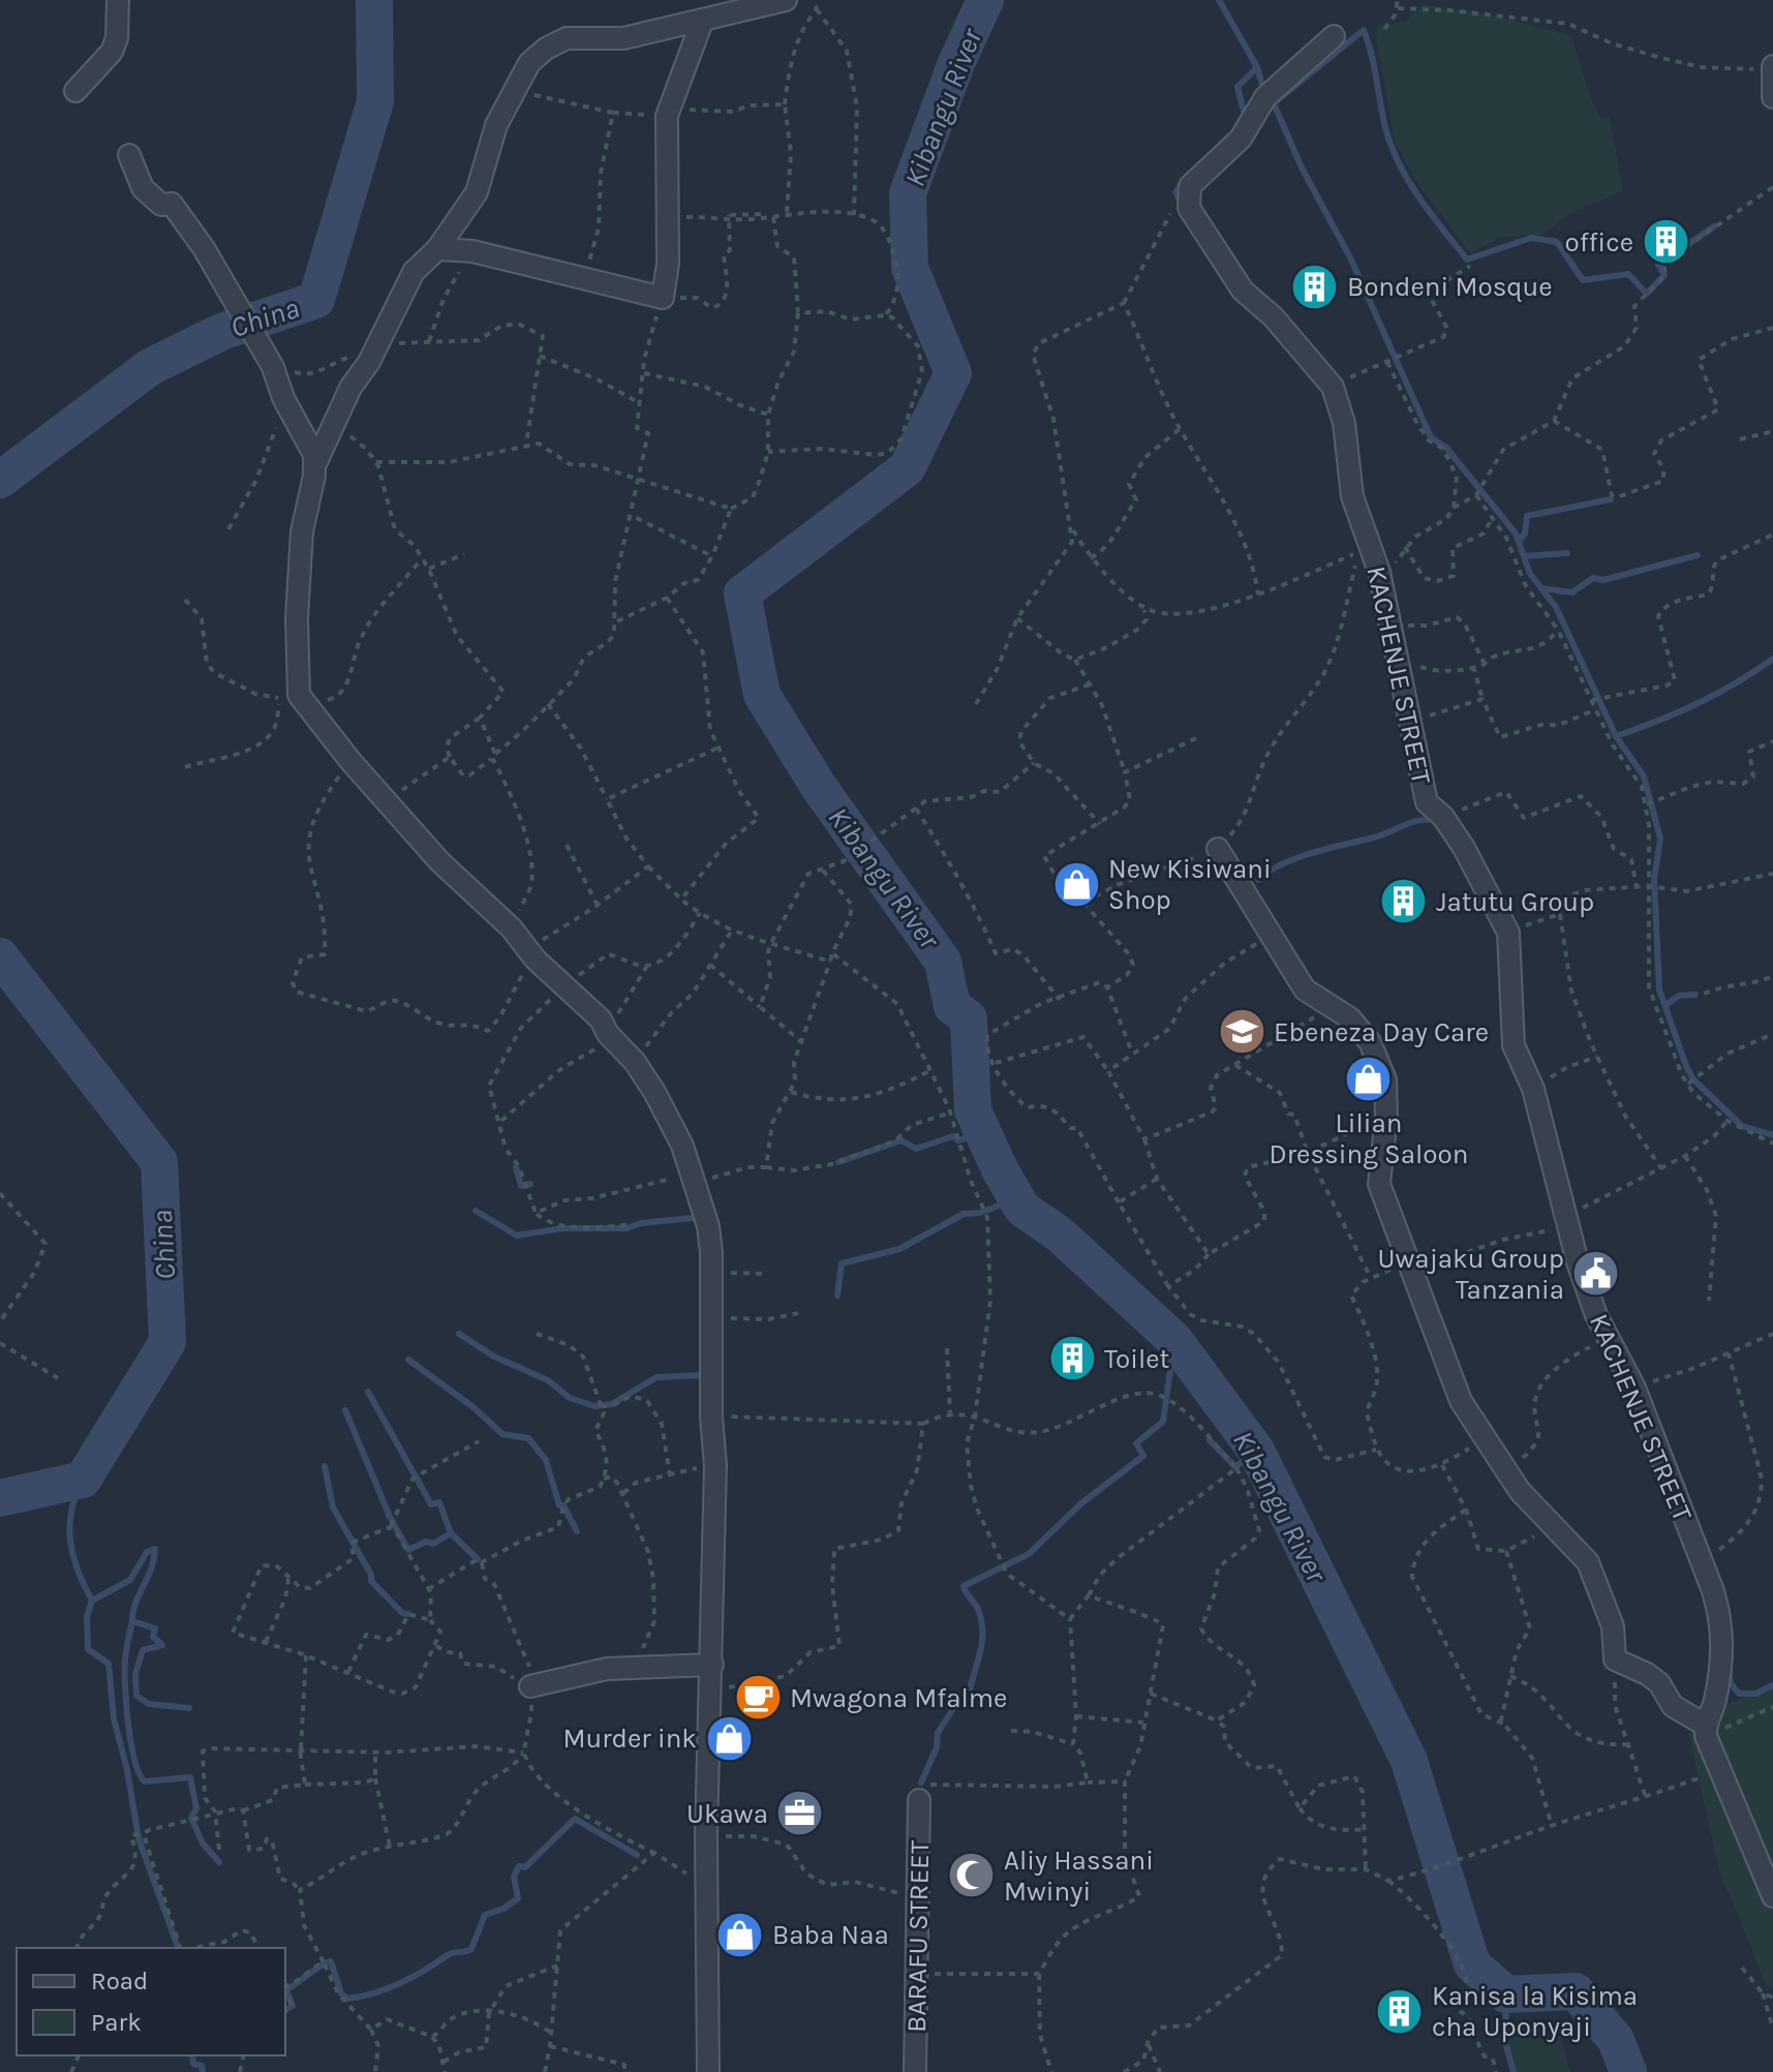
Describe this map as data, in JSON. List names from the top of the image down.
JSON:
{
  "streets": {
    "street": ["KACHENJE STREET", "BARAFU STREET"]
  },
  "water": ["Kibangu River", "China"],
  "places": {
    "building": [
      "office",
      "Bondeni Mosque",
      "Jatutu Group",
      "Toilet",
      "Kanisa la Kisima cha Uponyaji"
    ],
    "shop": [
      "New Kisiwani Shop",
      "Lilian Dressing Saloon",
      "Murder ink",
      "Baba Naa"
    ],
    "school or university": ["Ebeneza Day Care"],
    "public building": ["Uwajaku Group Tanzania"],
    "cafe": ["Mwagona Mfalme"],
    "office": ["Ukawa"],
    "mosque": ["Aliy Hassani Mwinyi"]
  },
  "legend": ["Road", "Park"]
}
